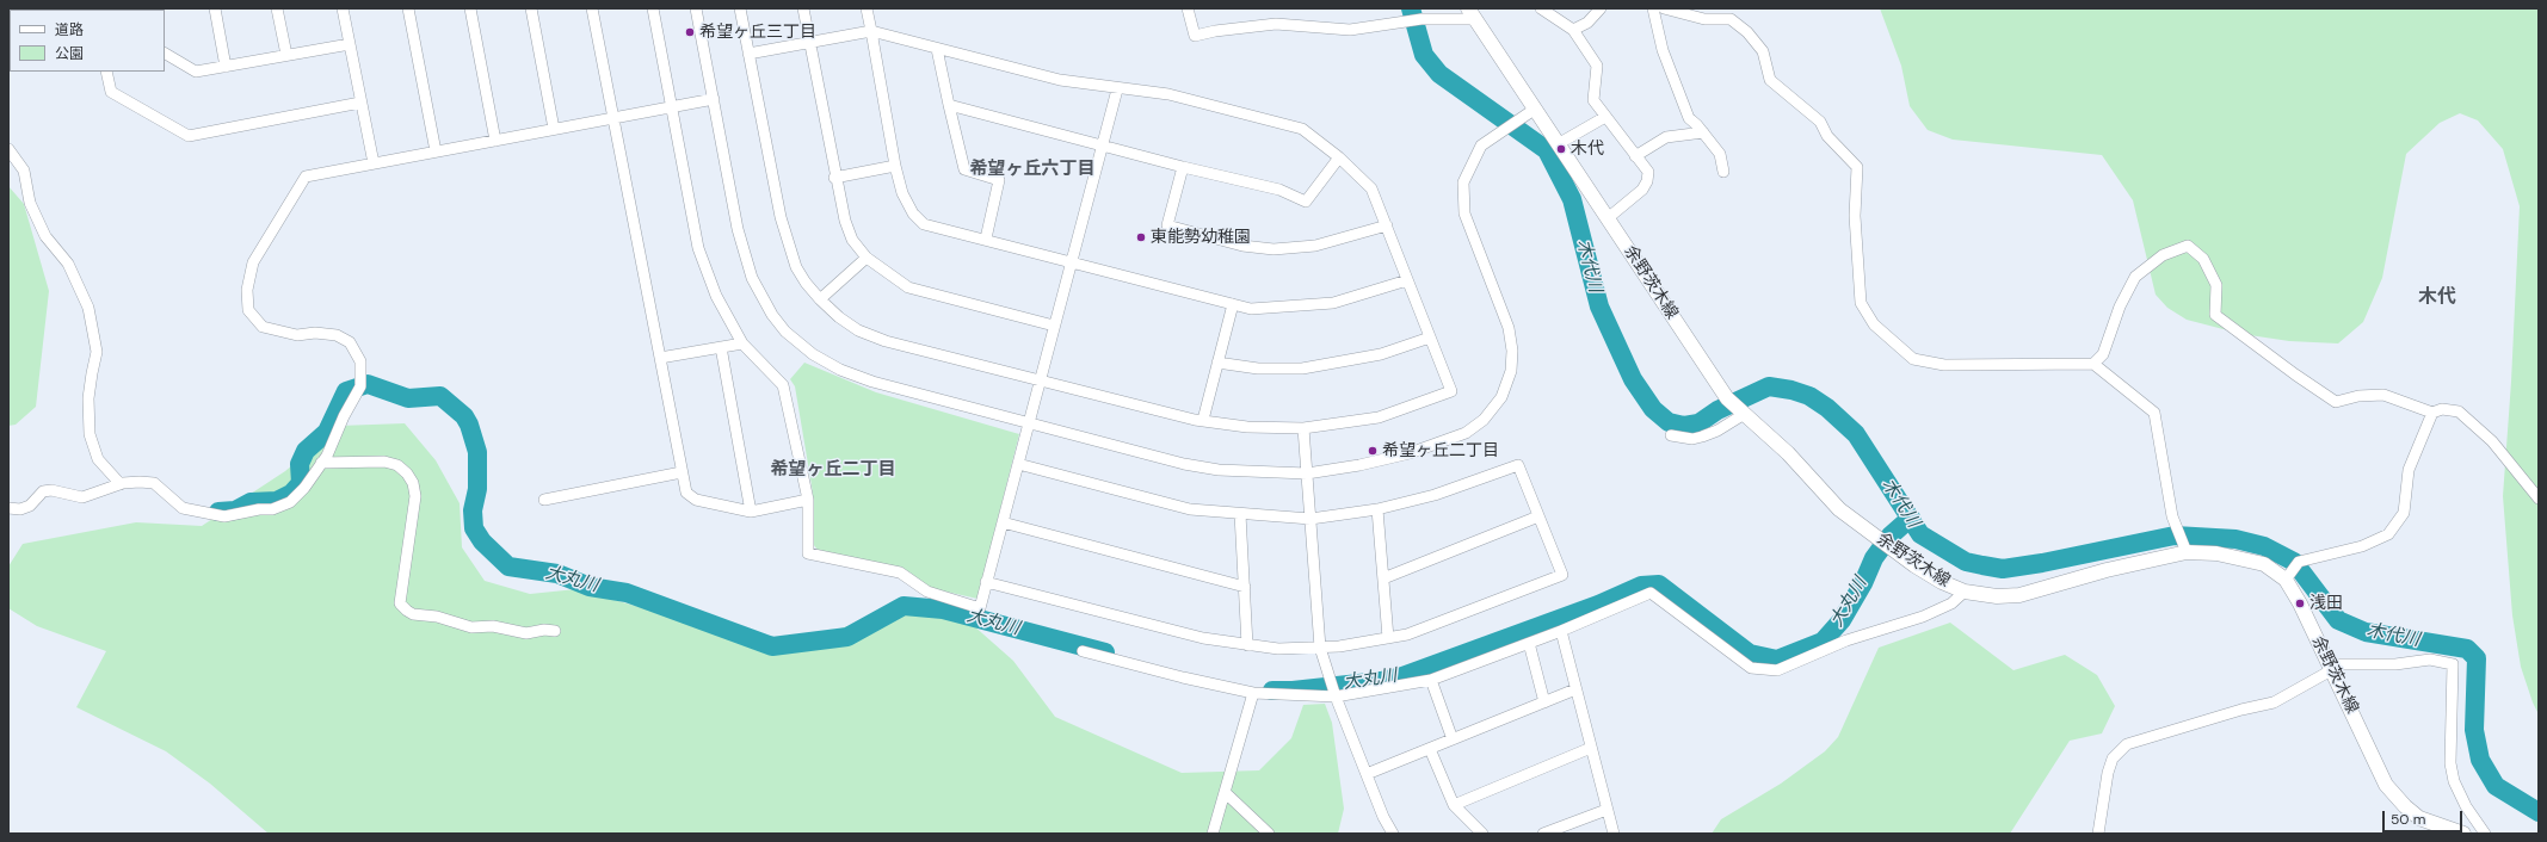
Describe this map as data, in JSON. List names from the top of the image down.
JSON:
{
  "streets": {
    "main road": ["余野茨木線"]
  },
  "districts": ["希望ヶ丘六丁目", "木代", "希望ヶ丘二丁目"],
  "water": ["木代川", "大丸川"],
  "places": [
    "希望ヶ丘三丁目",
    "木代",
    "東能勢幼稚園",
    "希望ヶ丘二丁目",
    "浅田"
  ],
  "legend": ["道路", "公園"],
  "scale_bar": "50 m"
}
